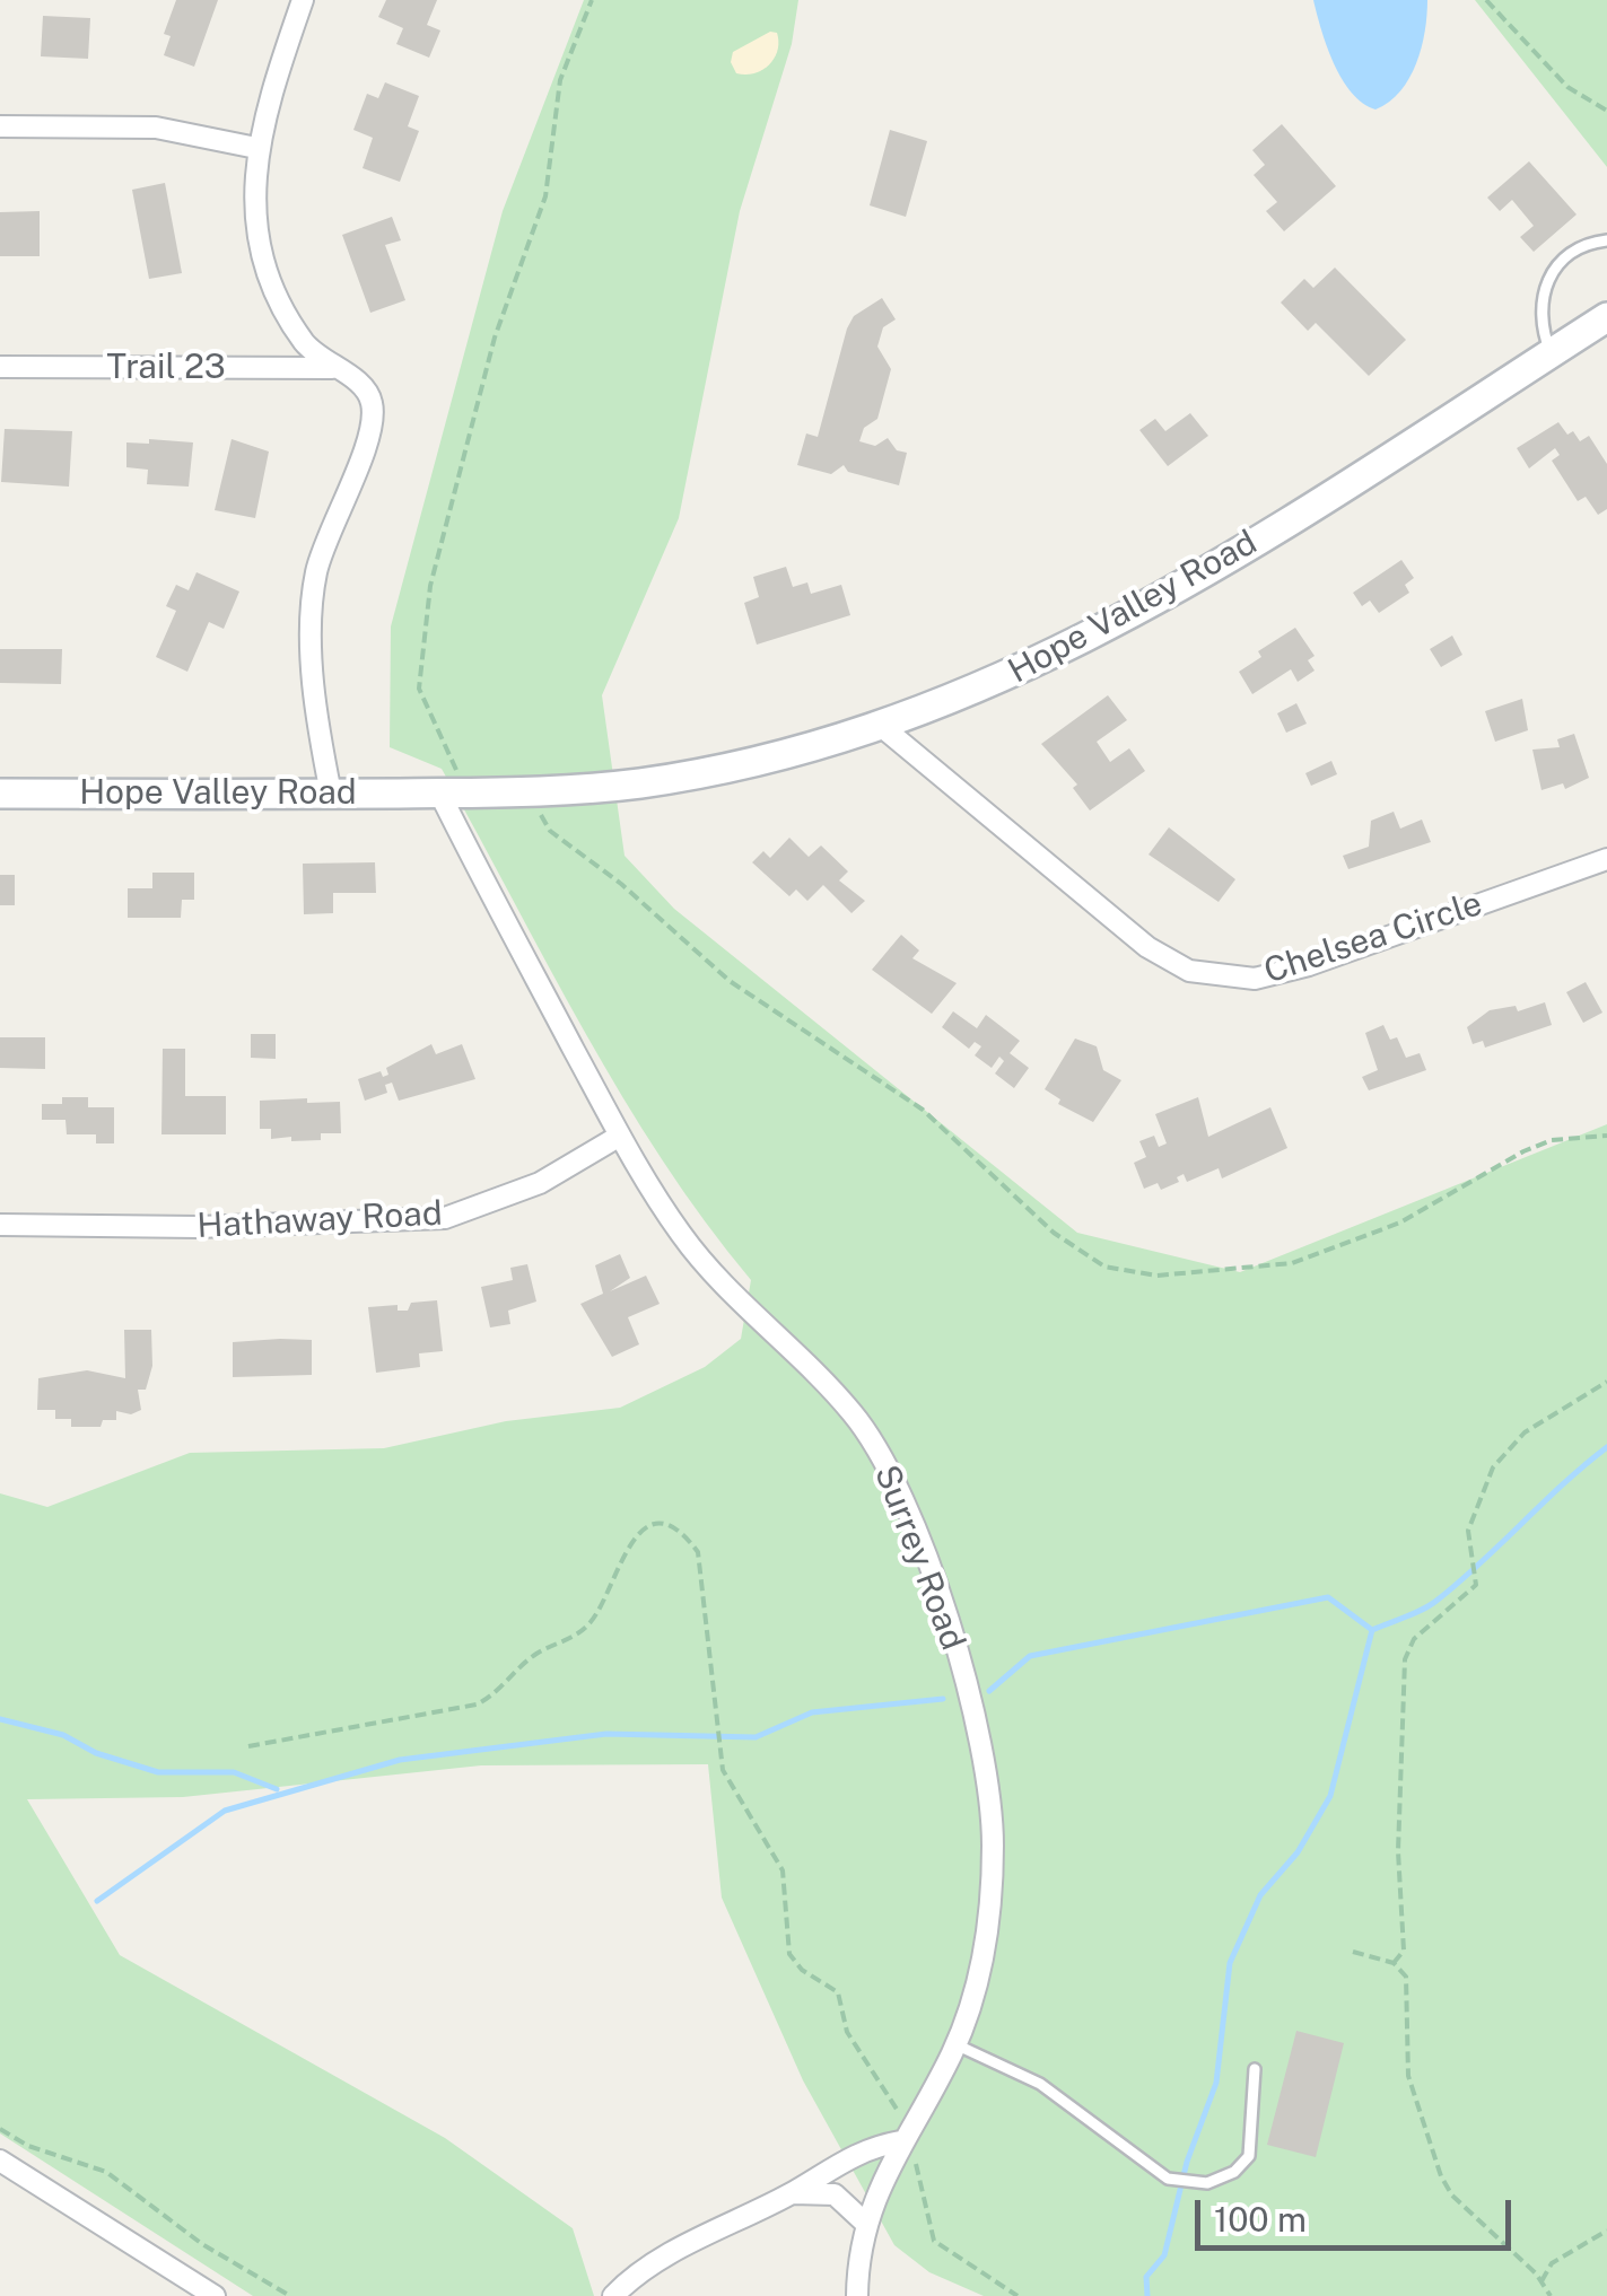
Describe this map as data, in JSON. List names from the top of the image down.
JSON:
{
  "streets": {
    "main road": ["Hope Valley Road"],
    "street": [
      "Trail 23",
      "Chelsea Circle",
      "Hathaway Road",
      "Surrey Road"
    ]
  },
  "crossings": [
    ["Hope Valley Road", "Chelsea Circle"],
    ["Hope Valley Road", "Surrey Road"],
    ["Hathaway Road", "Surrey Road"]
  ],
  "scale_bar": "100 m"
}
